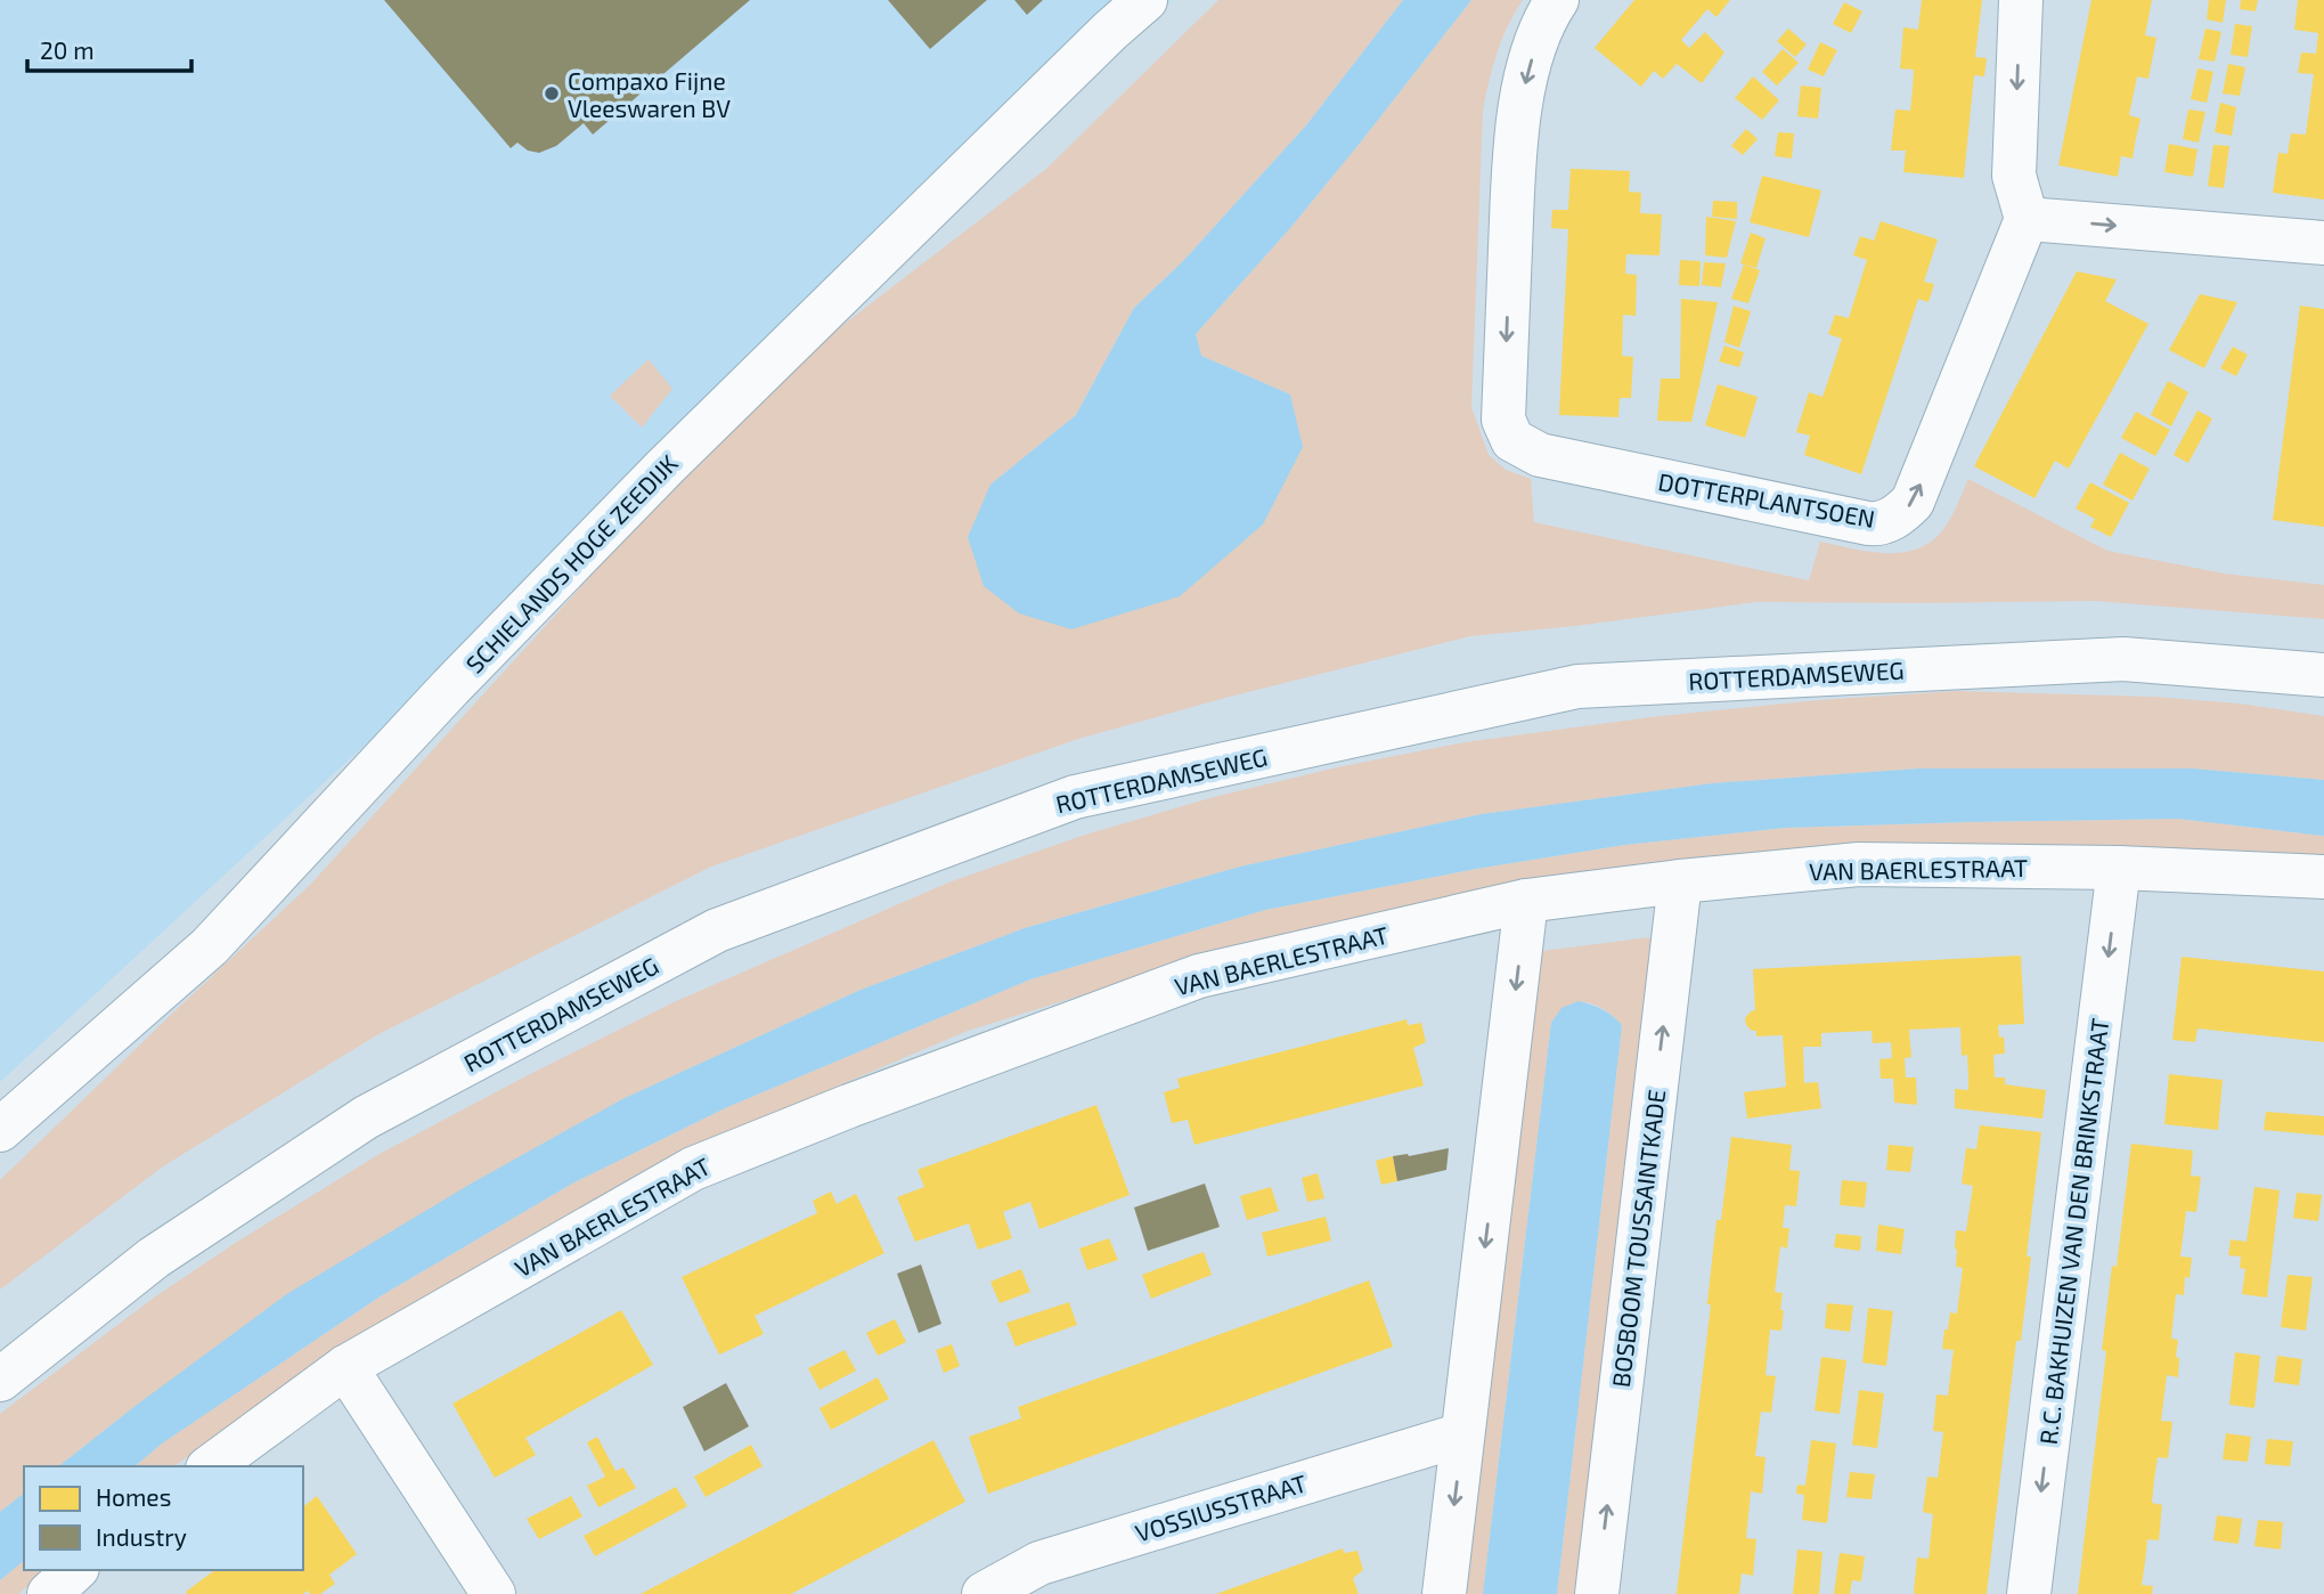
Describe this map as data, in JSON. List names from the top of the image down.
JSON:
{
  "streets": {
    "street": [
      "DOTTERPLANTSOEN",
      "SCHIELANDS HOGE ZEEDIJK",
      "ROTTERDAMSEWEG",
      "VAN BAERLESTRAAT",
      "R.C. BAKHUIZEN VAN DEN BRINKSTRAAT",
      "BOSBOOM TOUSSAINTKADE",
      "VOSSIUSSTRAAT"
    ]
  },
  "crossings": [
    ["VAN BAERLESTRAAT", "R.C. BAKHUIZEN VAN DEN BRINKSTRAAT"],
    ["VAN BAERLESTRAAT", "BOSBOOM TOUSSAINTKADE"]
  ],
  "one_way": ["R.C. BAKHUIZEN VAN DEN BRINKSTRAAT"],
  "places": ["Compaxo Fijne Vleeswaren BV"],
  "legend": ["Homes", "Industry"],
  "scale_bar": "20 m"
}
